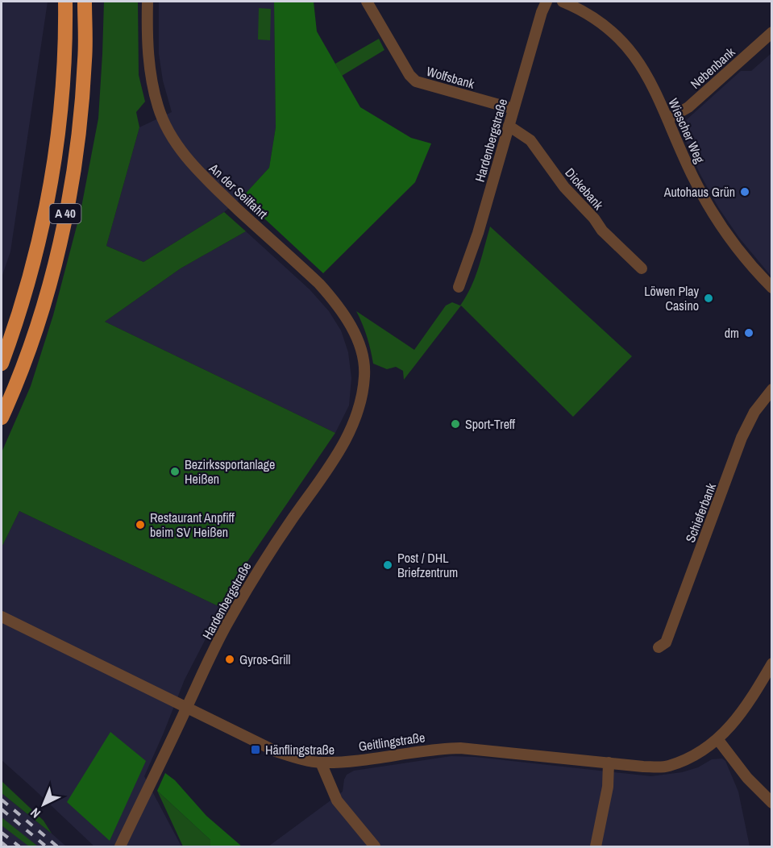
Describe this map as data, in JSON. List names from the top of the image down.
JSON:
{
  "streets": {
    "highway": ["A 40"],
    "street": [
      "Nebenbank",
      "Wolfsbank",
      "Wiescher Weg",
      "Hardenbergstraße",
      "Dickebank",
      "An der Seilfahrt",
      "Schieferbank",
      "Geitlingstraße"
    ]
  },
  "crossings": [
    ["Nebenbank", "Wiescher Weg"],
    ["Wolfsbank", "Hardenbergstraße"],
    ["Hardenbergstraße", "Dickebank"],
    ["Hardenbergstraße", "An der Seilfahrt"],
    ["Hardenbergstraße", "Geitlingstraße"]
  ],
  "places": {
    "other": [
      "Autohaus Grün",
      "Löwen Play Casino",
      "dm",
      "Sport-Treff",
      "Bezirkssportanlage Heißen",
      "Restaurant Anpfiff beim SV Heißen",
      "Post / DHL Briefzentrum",
      "Gyros-Grill"
    ],
    "transit": ["Hänflingstraße"]
  },
  "north": "bottom left"
}
